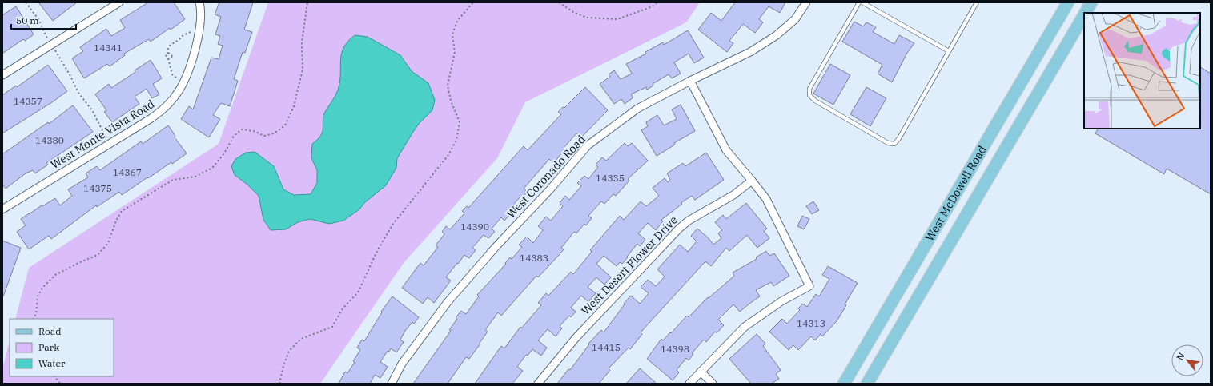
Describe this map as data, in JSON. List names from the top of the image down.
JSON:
{
  "streets": {
    "main road": ["West McDowell Road"],
    "street": ["West Monte Vista Road", "West Coronado Road", "West Desert Flower Drive"]
  },
  "house_numbers": [
    "14341",
    "14357",
    "14380",
    "14367",
    "14335",
    "14375",
    "14390",
    "14383",
    "14313",
    "14415",
    "14398"
  ],
  "legend": ["Road", "Park", "Water"],
  "scale_bar": "50 m",
  "north": "top left"
}
